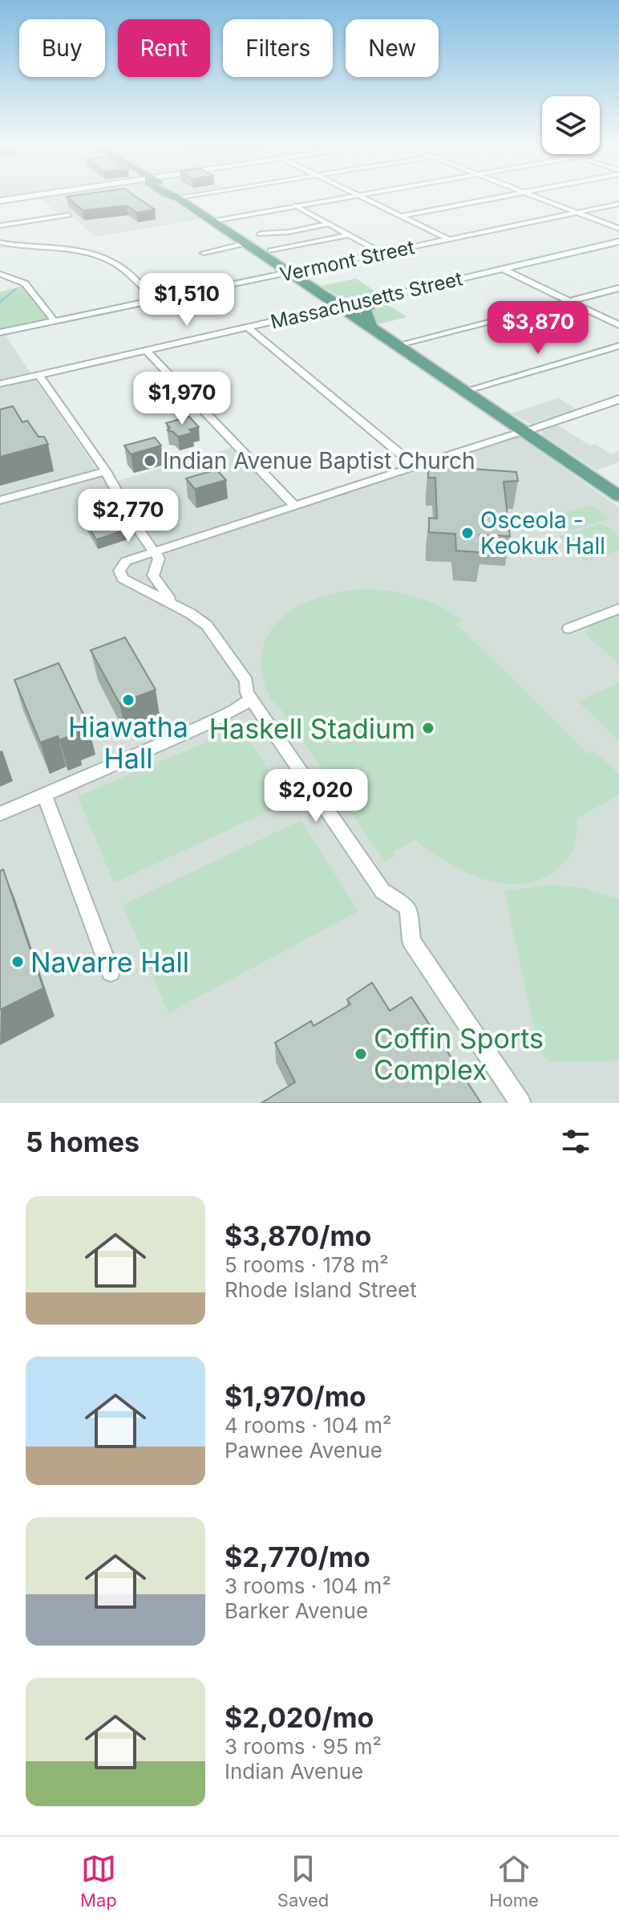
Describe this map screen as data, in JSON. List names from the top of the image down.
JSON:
{
  "streets": {
    "main road": ["Massachusetts Street"],
    "street": ["Vermont Street"]
  },
  "places": [
    "Indian Avenue Baptist Church",
    "Osceola - Keokuk Hall",
    "Hiawatha Hall",
    "Haskell Stadium",
    "Navarre Hall",
    "Coffin Sports Complex"
  ],
  "page": {
    "chip": [
      "Buy",
      "Rent",
      "Filters",
      "New"
    ],
    "price": [
      "$1,510",
      "$3,870",
      "$1,970",
      "$2,770",
      "$2,020"
    ],
    "heading": "5 homes",
    "list": [
      {
        "name": "$3,870/mo",
        "note": "5 rooms · 178 m² · Rhode Island Street"
      },
      {
        "name": "$1,970/mo",
        "note": "4 rooms · 104 m² · Pawnee Avenue"
      },
      {
        "name": "$2,770/mo",
        "note": "3 rooms · 104 m² · Barker Avenue"
      },
      {
        "name": "$2,020/mo",
        "note": "3 rooms · 95 m² · Indian Avenue"
      }
    ],
    "tabs": ["Map", "Saved", "Home"]
  }
}
